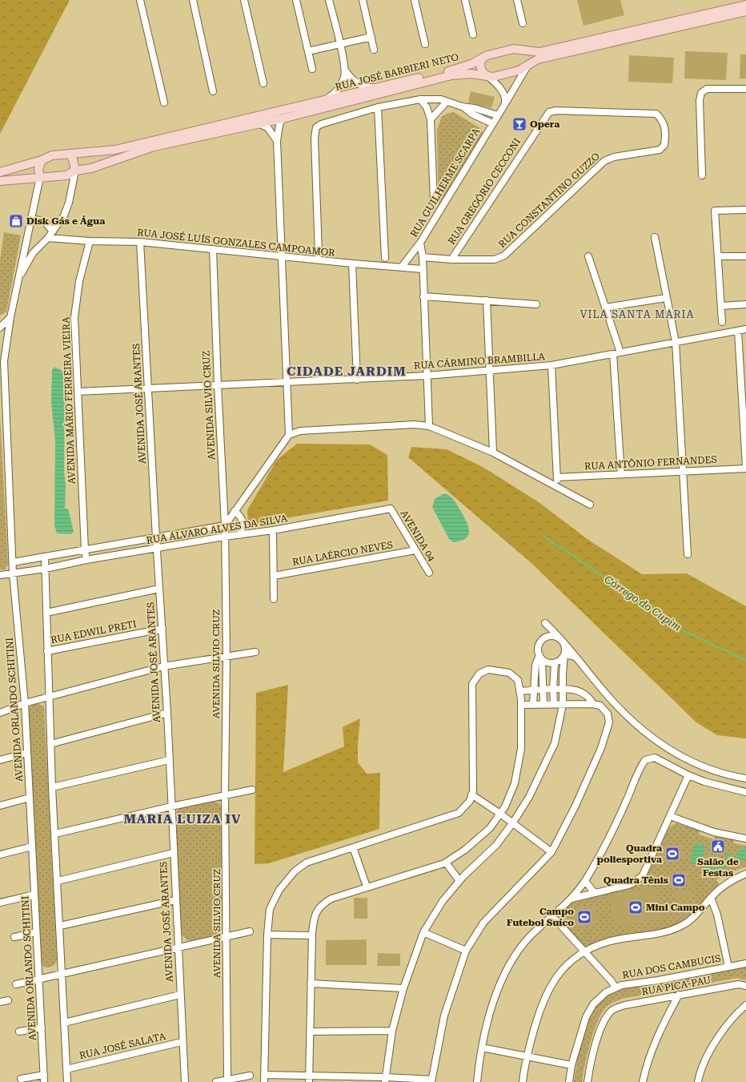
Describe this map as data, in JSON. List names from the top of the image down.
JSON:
{
  "streets": {
    "main road": ["RUA JOSÉ BARBIERI NETO"],
    "street": [
      "RUA GUILHERME SCARPA",
      "RUA GREGÓRIO CECCONI",
      "RUA CONSTANTINO GUZZO",
      "RUA JOSÉ LUÍS GONZALES CAMPOAMOR",
      "RUA CÁRMINO BRAMBILLA",
      "AVENIDA MÁRIO FERREIRA VIEIRA",
      "AVENIDA JOSÉ ARANTES",
      "AVENIDA SILVIO CRUZ",
      "RUA ANTÔNIO FERNANDES",
      "RUA ÁLVARO ALVES DA SILVA",
      "AVENIDA 04",
      "RUA LAÉRCIO NEVES",
      "RUA EDWIL PRETI",
      "AVENIDA ORLANDO SCHITINI",
      "RUA DOS CAMBUCIS",
      "RUA PICA-PAU",
      "RUA JOSÉ SALATA"
    ]
  },
  "crossings": [
    ["RUA JOSÉ BARBIERI NETO", "RUA GUILHERME SCARPA"],
    ["RUA JOSÉ BARBIERI NETO", "AVENIDA ORLANDO SCHITINI"],
    ["RUA GUILHERME SCARPA", "RUA JOSÉ LUÍS GONZALES CAMPOAMOR"],
    ["RUA GREGÓRIO CECCONI", "RUA CONSTANTINO GUZZO"],
    ["RUA JOSÉ LUÍS GONZALES CAMPOAMOR", "AVENIDA MÁRIO FERREIRA VIEIRA"],
    ["RUA JOSÉ LUÍS GONZALES CAMPOAMOR", "AVENIDA JOSÉ ARANTES"],
    ["RUA JOSÉ LUÍS GONZALES CAMPOAMOR", "AVENIDA SILVIO CRUZ"],
    ["RUA JOSÉ LUÍS GONZALES CAMPOAMOR", "AVENIDA ORLANDO SCHITINI"],
    ["RUA CÁRMINO BRAMBILLA", "AVENIDA MÁRIO FERREIRA VIEIRA"],
    ["RUA CÁRMINO BRAMBILLA", "AVENIDA JOSÉ ARANTES"],
    ["RUA CÁRMINO BRAMBILLA", "AVENIDA SILVIO CRUZ"],
    ["AVENIDA MÁRIO FERREIRA VIEIRA", "RUA ÁLVARO ALVES DA SILVA"],
    ["AVENIDA JOSÉ ARANTES", "RUA ÁLVARO ALVES DA SILVA"],
    ["AVENIDA JOSÉ ARANTES", "RUA EDWIL PRETI"],
    ["AVENIDA JOSÉ ARANTES", "RUA JOSÉ SALATA"],
    ["AVENIDA SILVIO CRUZ", "RUA ÁLVARO ALVES DA SILVA"],
    ["RUA ÁLVARO ALVES DA SILVA", "AVENIDA 04"],
    ["RUA ÁLVARO ALVES DA SILVA", "AVENIDA ORLANDO SCHITINI"],
    ["AVENIDA 04", "RUA LAÉRCIO NEVES"]
  ],
  "districts": ["VILA SANTA MARIA", "CIDADE JARDIM", "MARIA LUIZA IV"],
  "water": ["Córrego do Cupim"],
  "places": {
    "bar": ["Opera"],
    "shop": ["Disk Gás e Água"],
    "public building": ["Salão de Festas"],
    "sports": [
      "Quadra poliesportiva",
      "Quadra Tênis",
      "Mini Campo",
      "Campo Futebol Suíco"
    ]
  }
}
